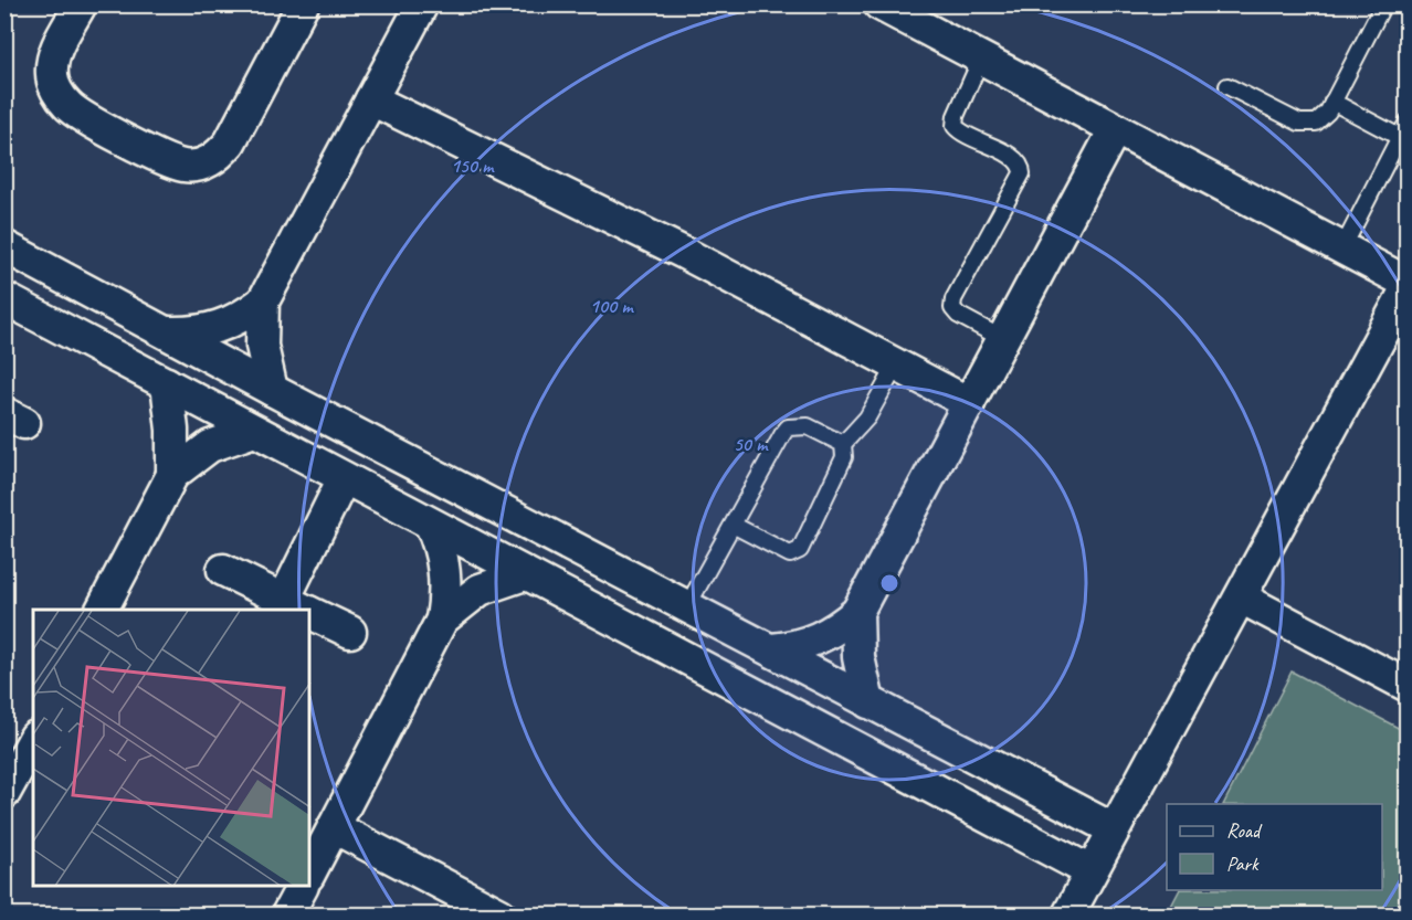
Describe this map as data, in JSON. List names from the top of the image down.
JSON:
{
  "legend": ["Road", "Park"],
  "rings": ["150 m", "100 m", "50 m"]
}
